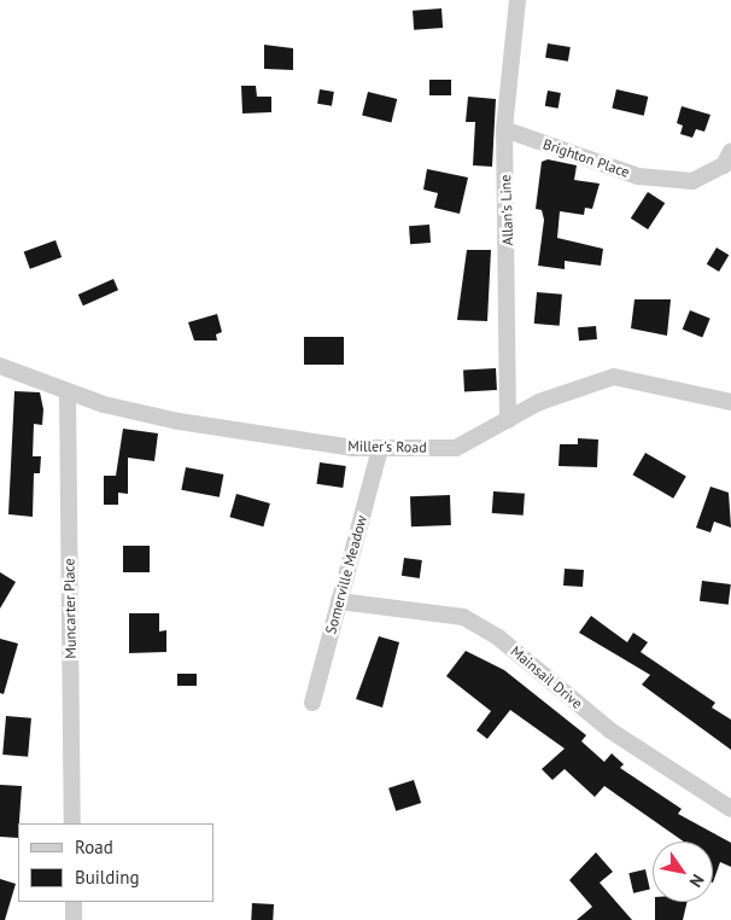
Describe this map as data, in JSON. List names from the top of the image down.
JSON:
{
  "streets": {
    "street": [
      "Brighton Place",
      "Allan's Line",
      "Miller's Road",
      "Somerville Meadow",
      "Muncarter Place",
      "Mainsail Drive"
    ]
  },
  "crossings": [
    ["Brighton Place", "Allan's Line"],
    ["Allan's Line", "Miller's Road"],
    ["Miller's Road", "Somerville Meadow"],
    ["Miller's Road", "Muncarter Place"],
    ["Somerville Meadow", "Mainsail Drive"]
  ],
  "legend": ["Road", "Building"],
  "north": "bottom right"
}
